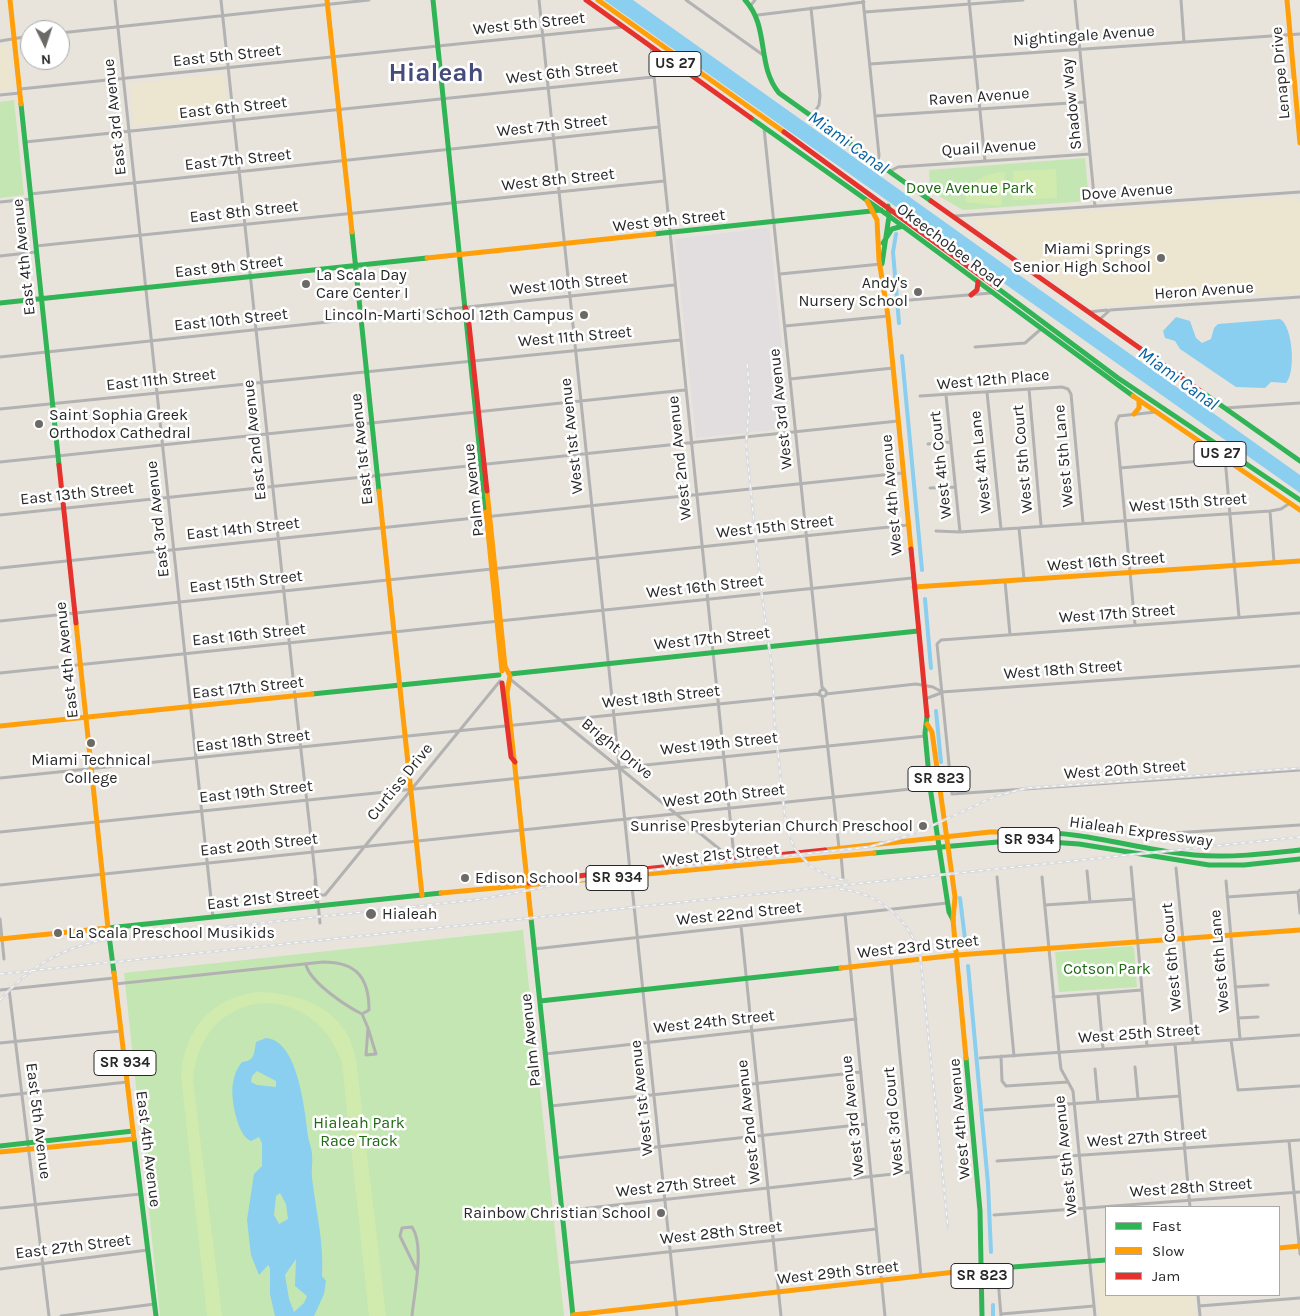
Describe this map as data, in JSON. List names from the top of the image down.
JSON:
{
  "streets": {
    "main road": [
      "US 27",
      "Lenape Drive",
      "West 9th Street",
      "Okeechobee Road",
      "East 4th Avenue",
      "East 9th Street",
      "East 1st Avenue",
      "Palm Avenue",
      "West 4th Avenue",
      "West 16th Street",
      "West 17th Street",
      "East 17th Street",
      "SR 823",
      "Hialeah Expressway",
      "SR 934",
      "West 21st Street",
      "East 21st Street",
      "West 23rd Street",
      "West 29th Street"
    ],
    "street": [
      "West 5th Street",
      "Nightingale Avenue",
      "East 5th Street",
      "West 6th Street",
      "Raven Avenue",
      "Shadow Way",
      "East 6th Street",
      "East 3rd Avenue",
      "West 7th Street",
      "Quail Avenue",
      "East 7th Street",
      "West 8th Street",
      "Dove Avenue",
      "East 8th Street",
      "West 10th Street",
      "Heron Avenue",
      "East 10th Street",
      "West 11th Street",
      "East 11th Street",
      "West 12th Place",
      "West 3rd Avenue",
      "West 1st Avenue",
      "East 2nd Avenue",
      "West 5th Lane",
      "West 2nd Avenue",
      "West 5th Court",
      "West 4th Lane",
      "West 4th Court",
      "East 13th Street",
      "West 15th Street",
      "East 14th Street",
      "East 15th Street",
      "East 16th Street",
      "West 18th Street",
      "East 18th Street",
      "West 19th Street",
      "Bright Drive",
      "West 20th Street",
      "Curtiss Drive",
      "East 19th Street",
      "East 20th Street",
      "West 22nd Street",
      "West 6th Court",
      "West 6th Lane",
      "West 24th Street",
      "West 25th Street",
      "East 5th Avenue",
      "West 3rd Court",
      "West 27th Street",
      "West 5th Avenue",
      "West 28th Street",
      "East 27th Street"
    ]
  },
  "crossings": [
    ["West 5th Street", "East 5th Street"],
    ["West 5th Street", "Okeechobee Road"],
    ["West 5th Street", "West 1st Avenue"],
    ["West 5th Street", "Palm Avenue"],
    ["Nightingale Avenue", "Lenape Drive"],
    ["Nightingale Avenue", "Shadow Way"],
    ["East 5th Street", "East 3rd Avenue"],
    ["East 5th Street", "East 4th Avenue"],
    ["East 5th Street", "East 2nd Avenue"],
    ["East 5th Street", "East 1st Avenue"],
    ["East 5th Street", "Palm Avenue"],
    ["West 6th Street", "East 6th Street"],
    ["West 6th Street", "West 1st Avenue"],
    ["West 6th Street", "West 2nd Avenue"],
    ["West 6th Street", "Palm Avenue"],
    ["Raven Avenue", "Shadow Way"],
    ["Shadow Way", "Quail Avenue"],
    ["Shadow Way", "Dove Avenue"],
    ["East 6th Street", "East 3rd Avenue"],
    ["East 6th Street", "East 4th Avenue"],
    ["East 6th Street", "East 2nd Avenue"],
    ["East 6th Street", "East 1st Avenue"],
    ["East 6th Street", "Palm Avenue"],
    ["East 3rd Avenue", "East 7th Street"],
    ["East 3rd Avenue", "East 8th Street"],
    ["East 3rd Avenue", "East 9th Street"],
    ["East 3rd Avenue", "East 10th Street"],
    ["East 3rd Avenue", "East 11th Street"],
    ["East 3rd Avenue", "East 13th Street"],
    ["East 3rd Avenue", "East 14th Street"],
    ["East 3rd Avenue", "East 15th Street"],
    ["East 3rd Avenue", "East 16th Street"],
    ["East 3rd Avenue", "East 17th Street"],
    ["East 3rd Avenue", "East 18th Street"],
    ["East 3rd Avenue", "East 19th Street"],
    ["East 3rd Avenue", "East 20th Street"],
    ["East 3rd Avenue", "East 21st Street"],
    ["West 7th Street", "East 7th Street"],
    ["West 7th Street", "West 1st Avenue"],
    ["West 7th Street", "West 2nd Avenue"],
    ["West 7th Street", "Palm Avenue"],
    ["East 7th Street", "East 4th Avenue"],
    ["East 7th Street", "East 2nd Avenue"],
    ["East 7th Street", "East 1st Avenue"],
    ["East 7th Street", "Palm Avenue"],
    ["West 8th Street", "East 8th Street"],
    ["West 8th Street", "West 1st Avenue"],
    ["West 8th Street", "West 2nd Avenue"],
    ["West 8th Street", "Palm Avenue"],
    ["East 8th Street", "East 4th Avenue"],
    ["East 8th Street", "East 2nd Avenue"],
    ["East 8th Street", "East 1st Avenue"],
    ["East 8th Street", "Palm Avenue"],
    ["West 9th Street", "Okeechobee Road"],
    ["West 9th Street", "East 9th Street"],
    ["West 9th Street", "West 3rd Avenue"],
    ["West 9th Street", "West 1st Avenue"],
    ["West 9th Street", "West 2nd Avenue"],
    ["West 9th Street", "Palm Avenue"],
    ["West 9th Street", "West 4th Avenue"],
    ["Okeechobee Road", "West 3rd Avenue"],
    ["Okeechobee Road", "West 2nd Avenue"],
    ["Okeechobee Road", "West 4th Avenue"],
    ["Okeechobee Road", "West 15th Street"],
    ["East 4th Avenue", "East 9th Street"],
    ["East 4th Avenue", "East 10th Street"],
    ["East 4th Avenue", "East 11th Street"],
    ["East 4th Avenue", "East 13th Street"],
    ["East 4th Avenue", "East 14th Street"],
    ["East 4th Avenue", "East 15th Street"],
    ["East 4th Avenue", "East 16th Street"],
    ["East 4th Avenue", "East 17th Street"],
    ["East 4th Avenue", "East 18th Street"],
    ["East 4th Avenue", "East 19th Street"],
    ["East 4th Avenue", "East 20th Street"],
    ["East 4th Avenue", "East 21st Street"],
    ["East 4th Avenue", "East 27th Street"],
    ["East 9th Street", "East 2nd Avenue"],
    ["East 9th Street", "East 1st Avenue"],
    ["East 9th Street", "Palm Avenue"],
    ["West 10th Street", "East 10th Street"],
    ["West 10th Street", "West 1st Avenue"],
    ["West 10th Street", "West 2nd Avenue"],
    ["West 10th Street", "Palm Avenue"],
    ["East 10th Street", "East 2nd Avenue"],
    ["East 10th Street", "East 1st Avenue"],
    ["East 10th Street", "Palm Avenue"],
    ["West 11th Street", "East 11th Street"],
    ["West 11th Street", "West 1st Avenue"],
    ["West 11th Street", "West 2nd Avenue"],
    ["West 11th Street", "Palm Avenue"],
    ["East 11th Street", "East 2nd Avenue"],
    ["East 11th Street", "East 1st Avenue"],
    ["East 11th Street", "Palm Avenue"],
    ["West 12th Place", "West 5th Lane"],
    ["West 12th Place", "West 5th Court"],
    ["West 12th Place", "West 4th Lane"],
    ["West 12th Place", "West 4th Court"],
    ["West 3rd Avenue", "East 13th Street"],
    ["West 3rd Avenue", "West 15th Street"],
    ["West 3rd Avenue", "East 14th Street"],
    ["West 3rd Avenue", "West 16th Street"],
    ["West 3rd Avenue", "West 17th Street"],
    ["West 3rd Avenue", "West 18th Street"],
    ["West 3rd Avenue", "West 19th Street"],
    ["West 3rd Avenue", "West 20th Street"],
    ["West 3rd Avenue", "West 21st Street"],
    ["West 3rd Avenue", "West 22nd Street"],
    ["West 3rd Avenue", "West 23rd Street"],
    ["West 3rd Avenue", "West 24th Street"],
    ["West 3rd Avenue", "West 27th Street"],
    ["West 3rd Avenue", "West 28th Street"],
    ["West 3rd Avenue", "West 29th Street"],
    ["West 1st Avenue", "East 13th Street"],
    ["West 1st Avenue", "West 15th Street"],
    ["West 1st Avenue", "East 14th Street"],
    ["West 1st Avenue", "West 16th Street"],
    ["West 1st Avenue", "West 17th Street"],
    ["West 1st Avenue", "West 18th Street"],
    ["West 1st Avenue", "West 19th Street"],
    ["West 1st Avenue", "Bright Drive"],
    ["West 1st Avenue", "West 20th Street"],
    ["West 1st Avenue", "West 21st Street"],
    ["West 1st Avenue", "West 22nd Street"],
    ["West 1st Avenue", "West 23rd Street"],
    ["West 1st Avenue", "West 24th Street"],
    ["West 1st Avenue", "West 27th Street"],
    ["West 1st Avenue", "West 28th Street"],
    ["West 1st Avenue", "West 29th Street"],
    ["East 2nd Avenue", "East 13th Street"],
    ["East 2nd Avenue", "East 14th Street"],
    ["East 2nd Avenue", "East 15th Street"],
    ["East 2nd Avenue", "East 16th Street"],
    ["East 2nd Avenue", "East 17th Street"],
    ["East 2nd Avenue", "East 18th Street"],
    ["East 2nd Avenue", "Curtiss Drive"],
    ["East 2nd Avenue", "East 19th Street"],
    ["East 2nd Avenue", "East 20th Street"],
    ["East 2nd Avenue", "East 21st Street"],
    ["East 1st Avenue", "East 13th Street"],
    ["East 1st Avenue", "East 14th Street"],
    ["East 1st Avenue", "East 15th Street"],
    ["East 1st Avenue", "East 16th Street"],
    ["East 1st Avenue", "East 17th Street"],
    ["East 1st Avenue", "East 18th Street"],
    ["East 1st Avenue", "Curtiss Drive"],
    ["East 1st Avenue", "East 19th Street"],
    ["East 1st Avenue", "East 20th Street"],
    ["East 1st Avenue", "East 21st Street"],
    ["West 5th Lane", "West 15th Street"],
    ["West 2nd Avenue", "East 13th Street"],
    ["West 2nd Avenue", "West 15th Street"],
    ["West 2nd Avenue", "East 14th Street"],
    ["West 2nd Avenue", "West 16th Street"],
    ["West 2nd Avenue", "West 17th Street"],
    ["West 2nd Avenue", "West 18th Street"],
    ["West 2nd Avenue", "West 19th Street"],
    ["West 2nd Avenue", "Bright Drive"],
    ["West 2nd Avenue", "West 20th Street"],
    ["West 2nd Avenue", "West 21st Street"],
    ["West 2nd Avenue", "West 22nd Street"],
    ["West 2nd Avenue", "West 23rd Street"],
    ["West 2nd Avenue", "West 24th Street"],
    ["West 2nd Avenue", "West 27th Street"],
    ["West 2nd Avenue", "West 28th Street"],
    ["West 2nd Avenue", "West 29th Street"],
    ["West 5th Court", "West 15th Street"],
    ["West 4th Lane", "West 15th Street"],
    ["West 4th Court", "West 15th Street"],
    ["Palm Avenue", "East 13th Street"],
    ["Palm Avenue", "West 15th Street"],
    ["Palm Avenue", "East 14th Street"],
    ["Palm Avenue", "West 16th Street"],
    ["Palm Avenue", "East 15th Street"],
    ["Palm Avenue", "West 17th Street"],
    ["Palm Avenue", "East 16th Street"],
    ["Palm Avenue", "West 18th Street"],
    ["Palm Avenue", "East 17th Street"],
    ["Palm Avenue", "East 18th Street"],
    ["Palm Avenue", "West 19th Street"],
    ["Palm Avenue", "Bright Drive"],
    ["Palm Avenue", "West 20th Street"],
    ["Palm Avenue", "Curtiss Drive"],
    ["Palm Avenue", "East 19th Street"],
    ["Palm Avenue", "East 20th Street"],
    ["Palm Avenue", "West 21st Street"],
    ["Palm Avenue", "East 21st Street"],
    ["Palm Avenue", "West 22nd Street"],
    ["Palm Avenue", "West 23rd Street"],
    ["Palm Avenue", "West 24th Street"],
    ["Palm Avenue", "West 27th Street"],
    ["Palm Avenue", "West 28th Street"],
    ["Palm Avenue", "West 29th Street"],
    ["East 13th Street", "West 4th Avenue"],
    ["West 4th Avenue", "West 15th Street"],
    ["West 4th Avenue", "East 14th Street"],
    ["West 4th Avenue", "West 16th Street"],
    ["West 4th Avenue", "West 17th Street"],
    ["West 4th Avenue", "West 18th Street"],
    ["West 4th Avenue", "West 19th Street"],
    ["West 4th Avenue", "West 20th Street"],
    ["West 4th Avenue", "Hialeah Expressway"],
    ["West 4th Avenue", "West 21st Street"],
    ["West 4th Avenue", "West 22nd Street"],
    ["West 4th Avenue", "West 23rd Street"],
    ["West 4th Avenue", "West 29th Street"],
    ["West 15th Street", "East 15th Street"],
    ["West 16th Street", "East 16th Street"],
    ["West 17th Street", "West 18th Street"],
    ["West 17th Street", "East 17th Street"],
    ["West 17th Street", "Bright Drive"],
    ["West 17th Street", "West 20th Street"],
    ["West 17th Street", "Curtiss Drive"],
    ["West 18th Street", "East 18th Street"],
    ["West 18th Street", "Bright Drive"],
    ["West 18th Street", "West 20th Street"],
    ["East 17th Street", "Bright Drive"],
    ["East 17th Street", "Curtiss Drive"],
    ["East 18th Street", "Curtiss Drive"],
    ["West 19th Street", "Bright Drive"],
    ["West 19th Street", "East 19th Street"],
    ["Bright Drive", "West 20th Street"],
    ["Bright Drive", "Curtiss Drive"],
    ["Bright Drive", "West 21st Street"],
    ["West 20th Street", "East 20th Street"],
    ["Curtiss Drive", "East 19th Street"],
    ["Curtiss Drive", "East 20th Street"],
    ["Hialeah Expressway", "West 21st Street"],
    ["West 21st Street", "East 21st Street"],
    ["West 23rd Street", "West 6th Court"],
    ["West 23rd Street", "West 6th Lane"],
    ["West 23rd Street", "West 3rd Court"],
    ["West 23rd Street", "West 5th Avenue"],
    ["West 6th Court", "West 25th Street"],
    ["West 6th Lane", "West 25th Street"],
    ["West 25th Street", "West 5th Avenue"],
    ["East 5th Avenue", "East 27th Street"],
    ["West 3rd Court", "West 27th Street"],
    ["West 3rd Court", "West 29th Street"],
    ["West 27th Street", "West 5th Avenue"],
    ["West 5th Avenue", "West 28th Street"],
    ["West 5th Avenue", "West 29th Street"]
  ],
  "districts": ["Hialeah"],
  "water": ["Miami Canal"],
  "parks": ["Dove Avenue Park", "Cotson Park", "Hialeah Park Race Track"],
  "places": [
    "Miami Springs Senior High School",
    "La Scala Day Care Center I",
    "Andy's Nursery School",
    "Lincoln-Marti School 12th Campus",
    "Saint Sophia Greek Orthodox Cathedral",
    "Miami Technical College",
    "Sunrise Presbyterian Church Preschool",
    "Edison School",
    "Hialeah",
    "La Scala Preschool Musikids",
    "Rainbow Christian School"
  ],
  "legend": ["Fast", "Slow", "Jam"],
  "north": "bottom"
}
